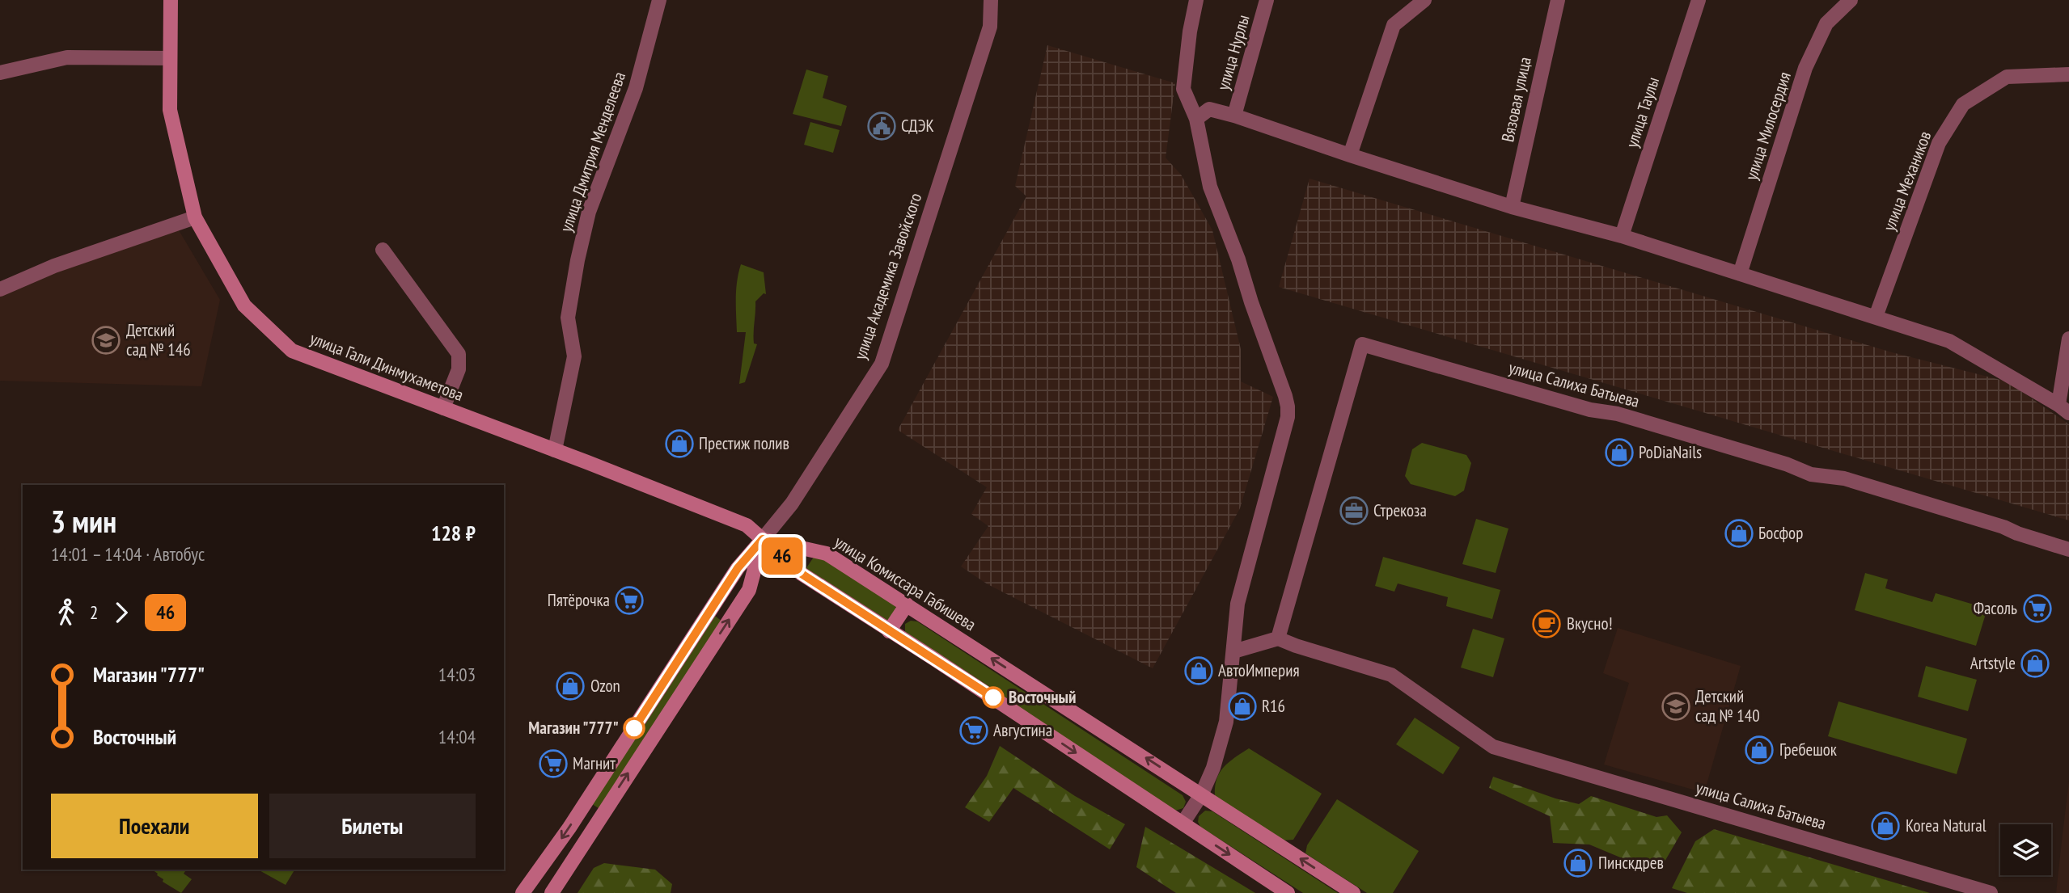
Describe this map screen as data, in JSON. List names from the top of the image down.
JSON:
{
  "streets": {
    "street": [
      "улица Нурлы",
      "Вязовая улица",
      "улица Таулы",
      "улица Милосердия",
      "улица Дмитрия Менделеева",
      "улица Механиков",
      "улица Академика Завойского",
      "улица Гали Динмухаметова",
      "улица Салиха Батыева",
      "улица Комиссара Габишева"
    ]
  },
  "crossings": [
    ["улица Дмитрия Менделеева", "улица Гали Динмухаметова"],
    ["улица Академика Завойского", "улица Гали Динмухаметова"],
    ["улица Академика Завойского", "улица Комиссара Габишева"],
    ["улица Гали Динмухаметова", "улица Комиссара Габишева"]
  ],
  "places": {
    "public building": ["СДЭК"],
    "school or university": ["Детский сад № 146", "Детский сад № 140"],
    "shop": [
      "Престиж полив",
      "PoDiaNails",
      "Босфор",
      "Artstyle",
      "АвтоИмперия",
      "Ozon",
      "R16",
      "Гребешок",
      "Korea Natural",
      "Пинскдрев"
    ],
    "office": ["Стрекоза"],
    "supermarket": [
      "Пятёрочка",
      "Фасоль",
      "Августина",
      "Магнит"
    ],
    "cafe": ["Вкусно!"],
    "other": ["Восточный", "Магазин \"777\""]
  },
  "lines": ["bus line 46"],
  "page": {
    "on_map": "46",
    "heading": ["3 мин", "14:01 – 14:04 · Автобус", "128 ₽"],
    "legs": ["2", "46"],
    "list": [
      {
        "name": "Магазин \"777\"",
        "value": "14:03"
      },
      {
        "name": "Восточный",
        "value": "14:04"
      }
    ],
    "buttons": ["Поехали", "Билеты"]
  }
}
